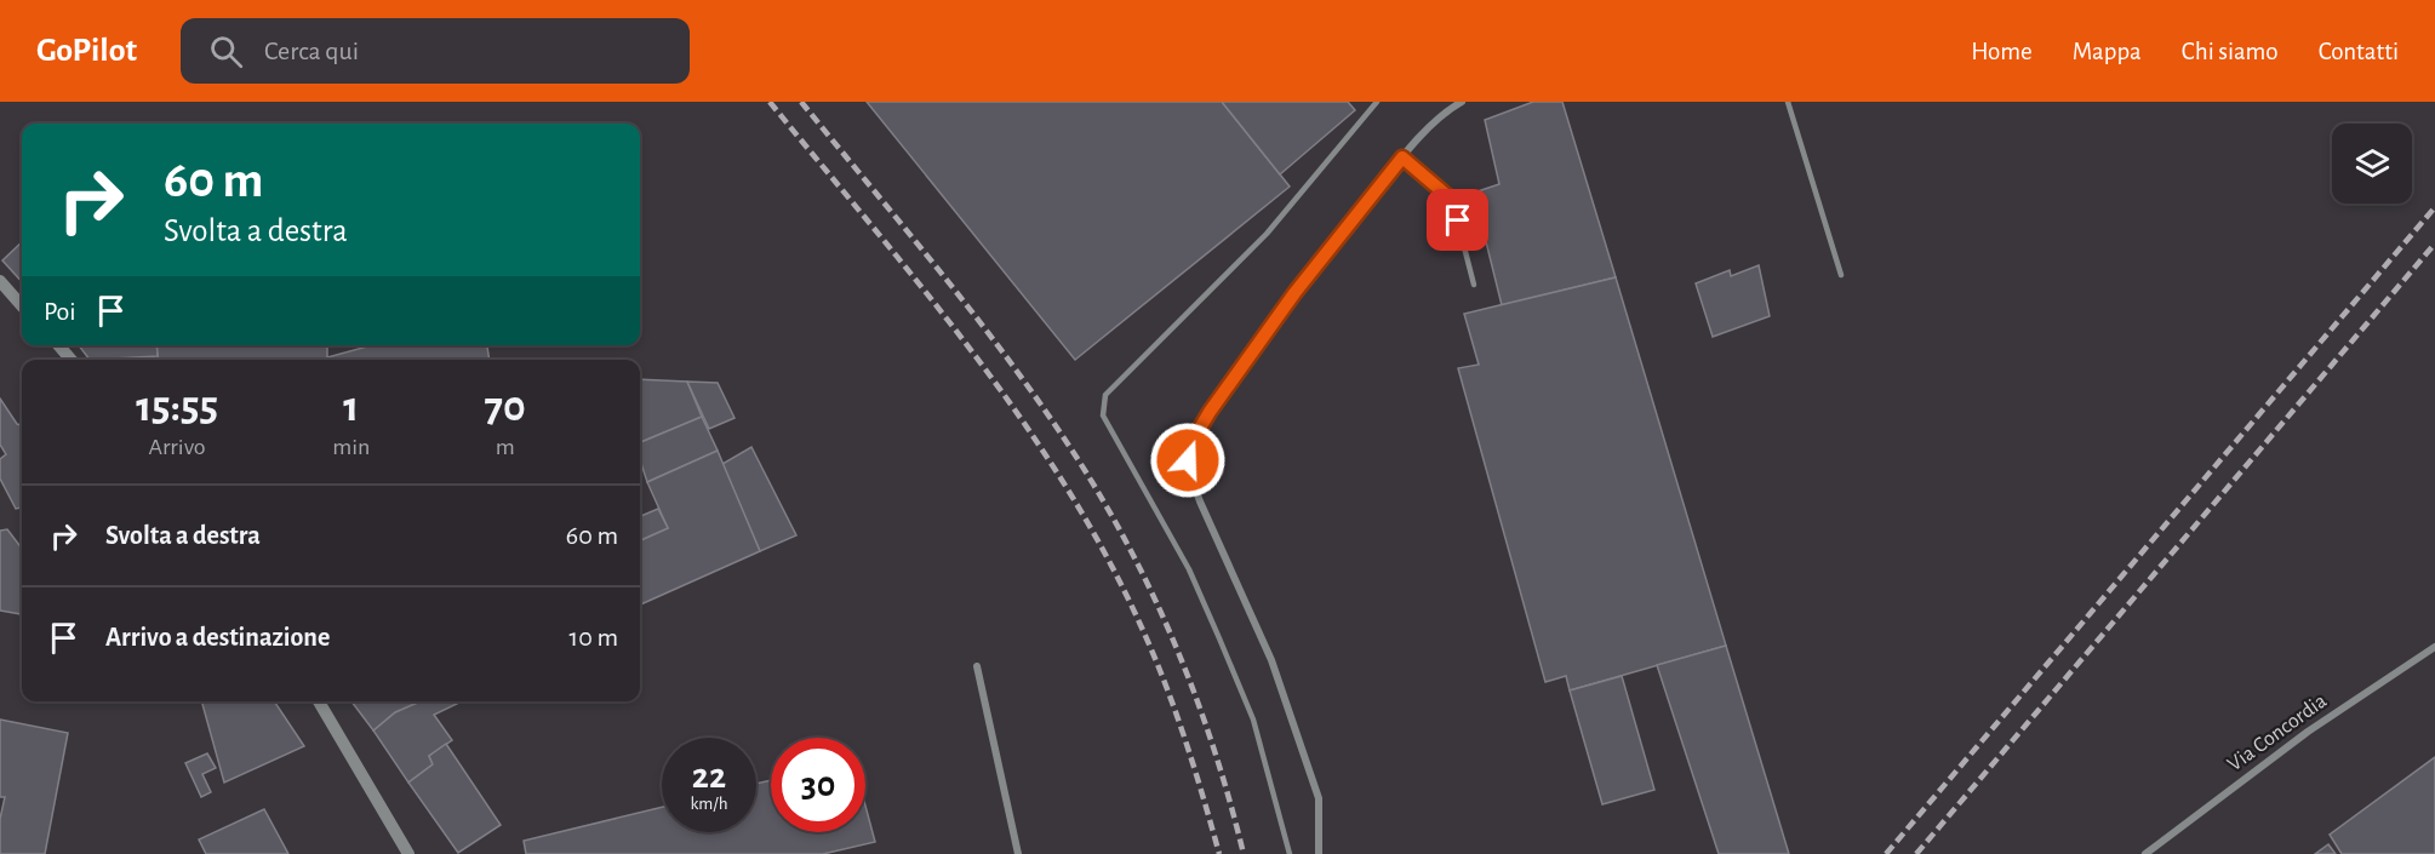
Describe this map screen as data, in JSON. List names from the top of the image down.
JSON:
{
  "streets": {
    "street": ["Via Concordia"]
  },
  "page": {
    "header": "GoPilot",
    "search": "Cerca qui",
    "nav": [
      "Home",
      "Mappa",
      "Chi siamo",
      "Contatti"
    ],
    "turn": ["60 m", "Svolta a destra"],
    "then": "Poi",
    "eta": [
      "15:55",
      "Arrivo",
      "1",
      "min",
      "70",
      "m"
    ],
    "list": [
      {
        "name": "Svolta a destra",
        "value": "60 m"
      },
      {
        "name": "Arrivo a destinazione",
        "value": "10 m"
      }
    ],
    "speed": "22 km/h",
    "limit": "30"
  }
}
